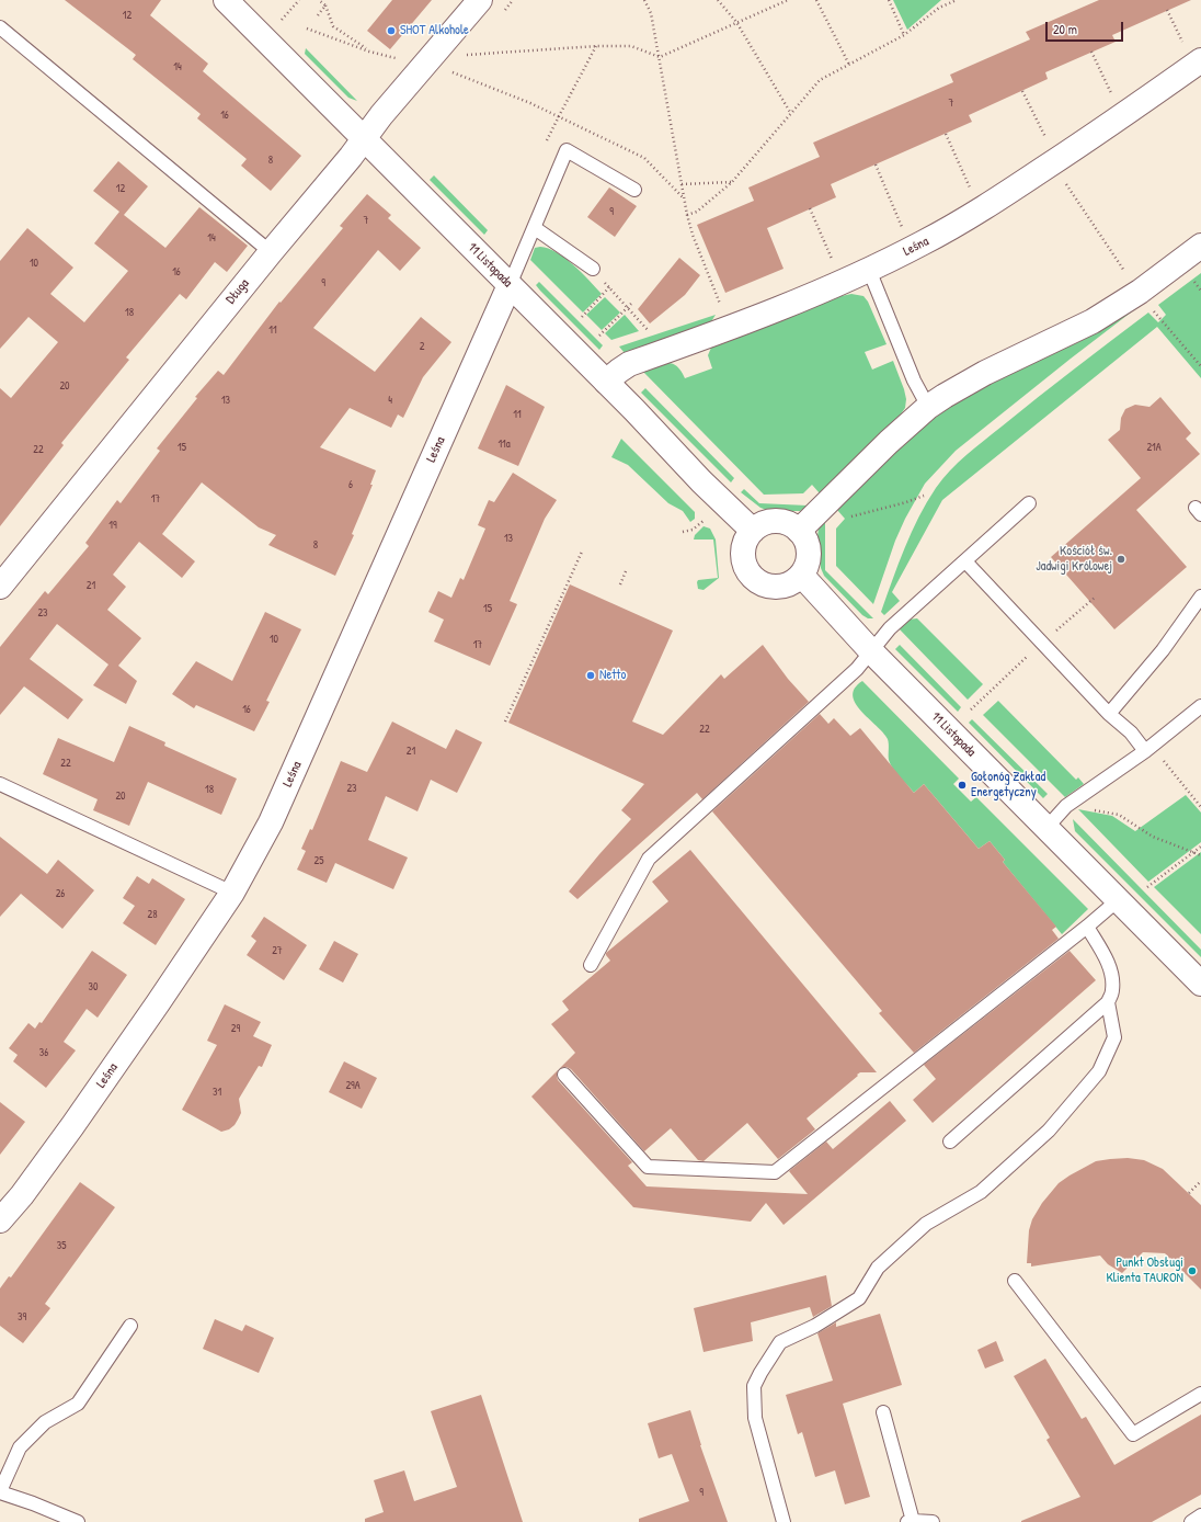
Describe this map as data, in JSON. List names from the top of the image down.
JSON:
{
  "streets": {
    "street": ["Leśna", "11 Listopada", "Długa"]
  },
  "crossings": [
    ["Leśna", "11 Listopada"],
    ["11 Listopada", "Długa"]
  ],
  "places": [
    "SHOT Alkohole",
    "Kościół św. Jadwigi Królowej",
    "Netto",
    "Gołonóg Zakład Energetyczny",
    "Punkt Obsługi Klienta TAURON"
  ],
  "house_numbers": [
    "12",
    "14",
    "7",
    "16",
    "8",
    "12",
    "9",
    "7",
    "14",
    "10",
    "16",
    "9",
    "18",
    "11",
    "2",
    "20",
    "13",
    "4",
    "11",
    "11a",
    "15",
    "21A",
    "22",
    "6",
    "17",
    "19",
    "13",
    "8",
    "21",
    "15",
    "23",
    "10",
    "17",
    "16",
    "22",
    "21",
    "22",
    "23",
    "18",
    "20",
    "25",
    "26",
    "28",
    "27",
    "30",
    "29",
    "36",
    "29A",
    "31",
    "35",
    "39",
    "9"
  ],
  "scale_bar": "20 m"
}
